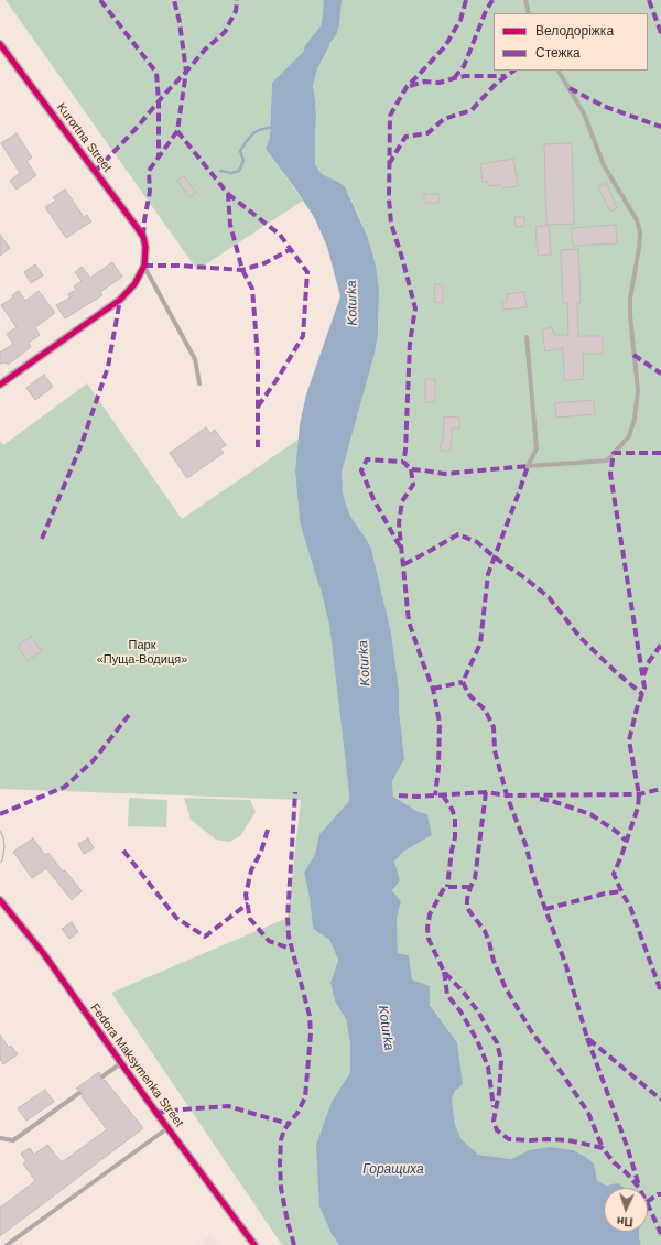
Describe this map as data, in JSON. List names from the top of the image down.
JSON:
{
  "streets": {
    "street": ["Kurortna Street", "Fedora Maksymenka Street"]
  },
  "water": ["Koturka", "Горащиха"],
  "parks": ["Парк «Пуща-Водиця»"],
  "legend": ["Велодоріжка", "Стежка"],
  "north": "bottom"
}
